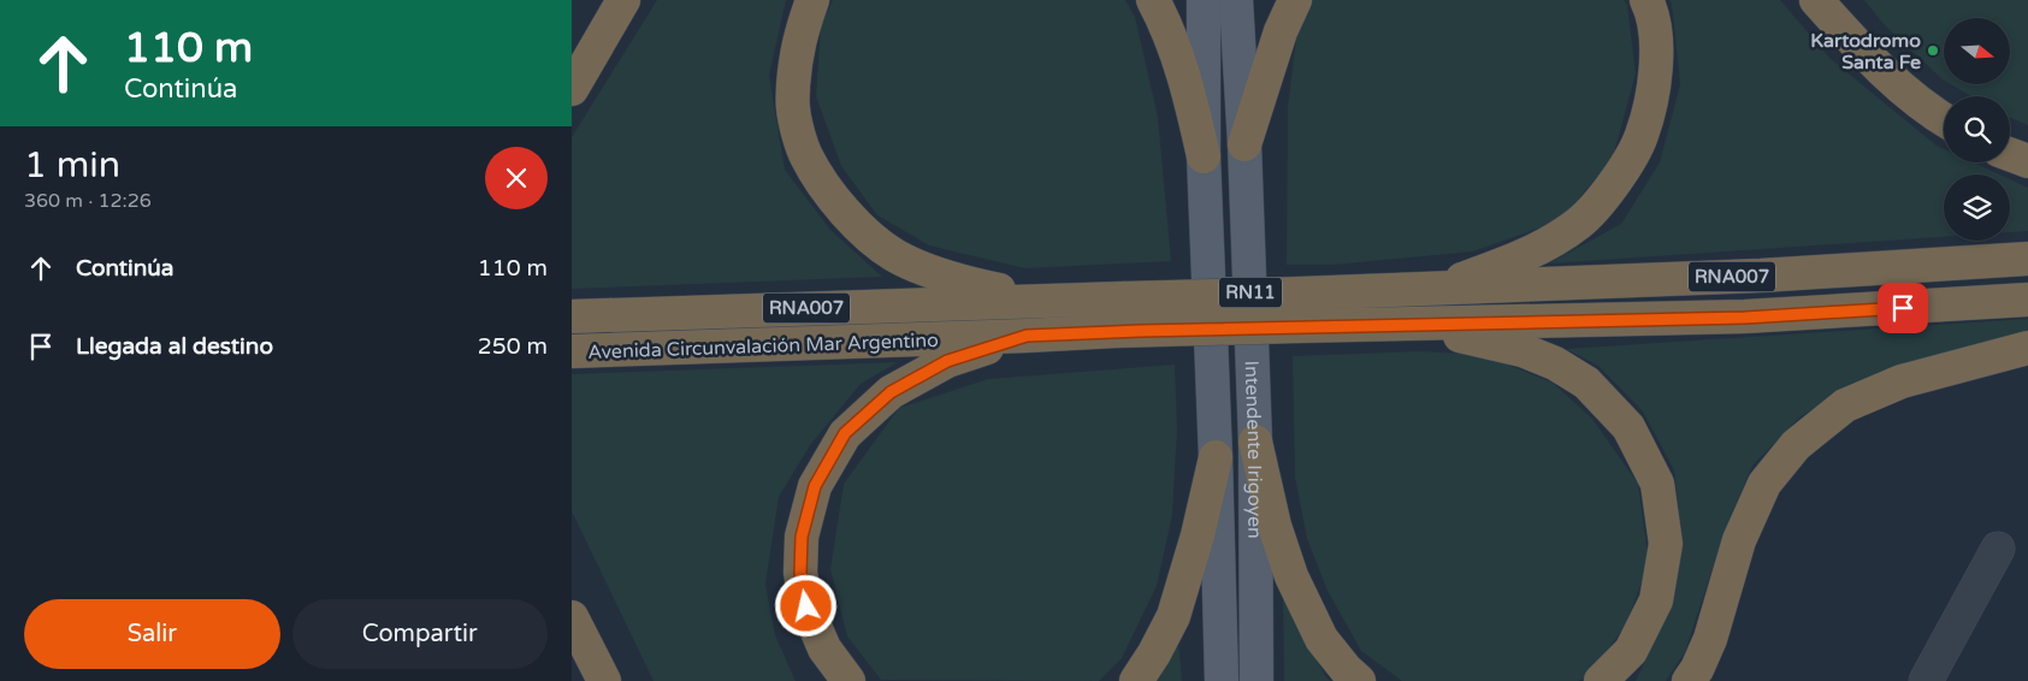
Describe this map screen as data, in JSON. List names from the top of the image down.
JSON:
{
  "streets": {
    "highway": ["RNA007", "Avenida Circunvalación Mar Argentino"],
    "main road": ["RN11", "Intendente Irigoyen"]
  },
  "crossings": [
    ["RNA007", "Avenida Circunvalación Mar Argentino"]
  ],
  "places": ["Kartodromo Santa Fe"],
  "north": "right",
  "page": {
    "turn": ["110 m", "Continúa"],
    "heading": ["1 min", "360 m · 12:26"],
    "list": [
      {
        "name": "Continúa",
        "value": "110 m"
      },
      {
        "name": "Llegada al destino",
        "value": "250 m"
      }
    ],
    "buttons": ["Salir", "Compartir"]
  }
}
